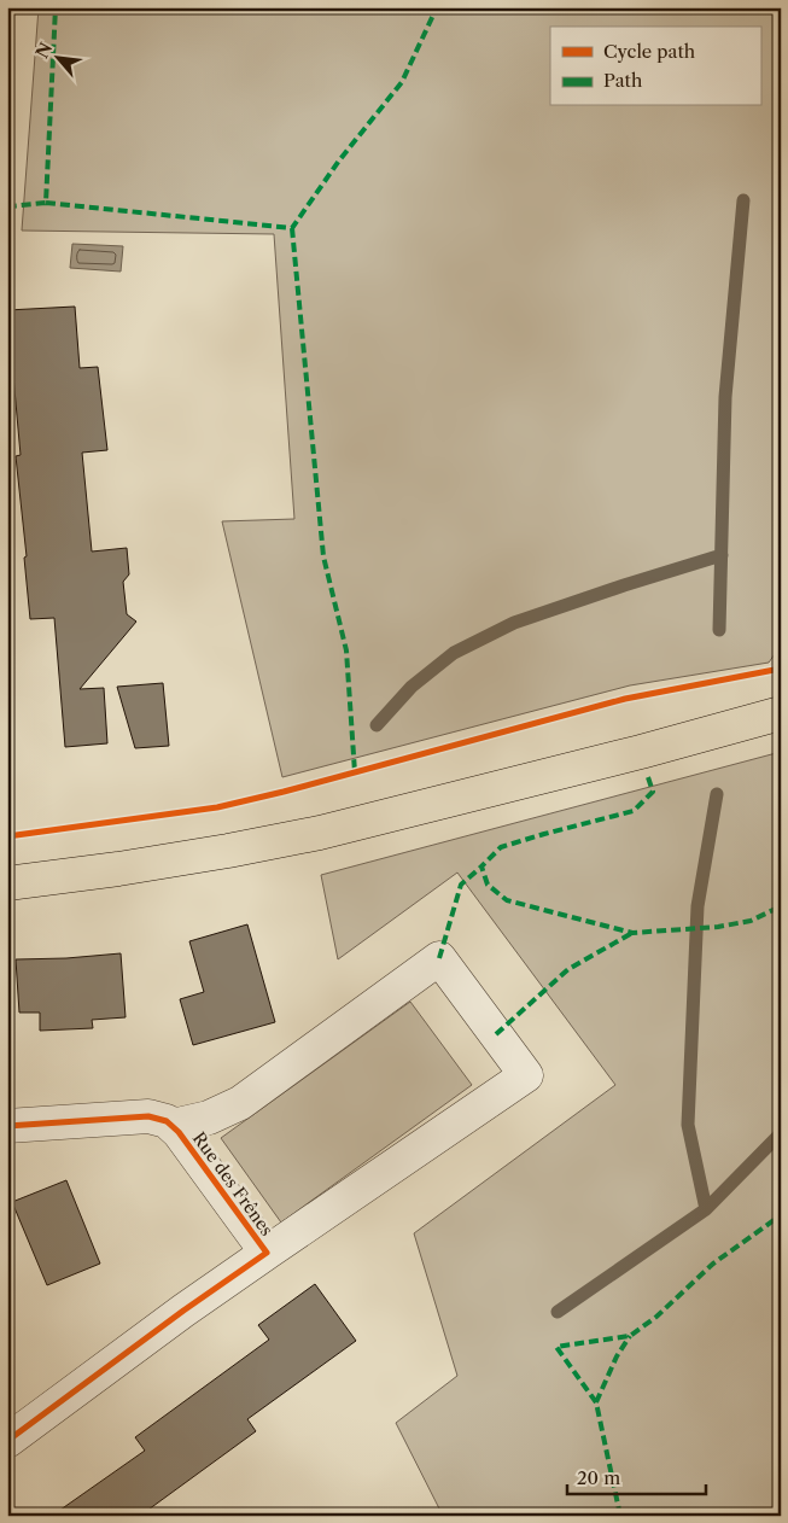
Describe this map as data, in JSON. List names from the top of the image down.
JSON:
{
  "streets": {
    "street": ["Rue des Frênes"]
  },
  "legend": ["Cycle path", "Path"],
  "scale_bar": "20 m",
  "north": "top left"
}
